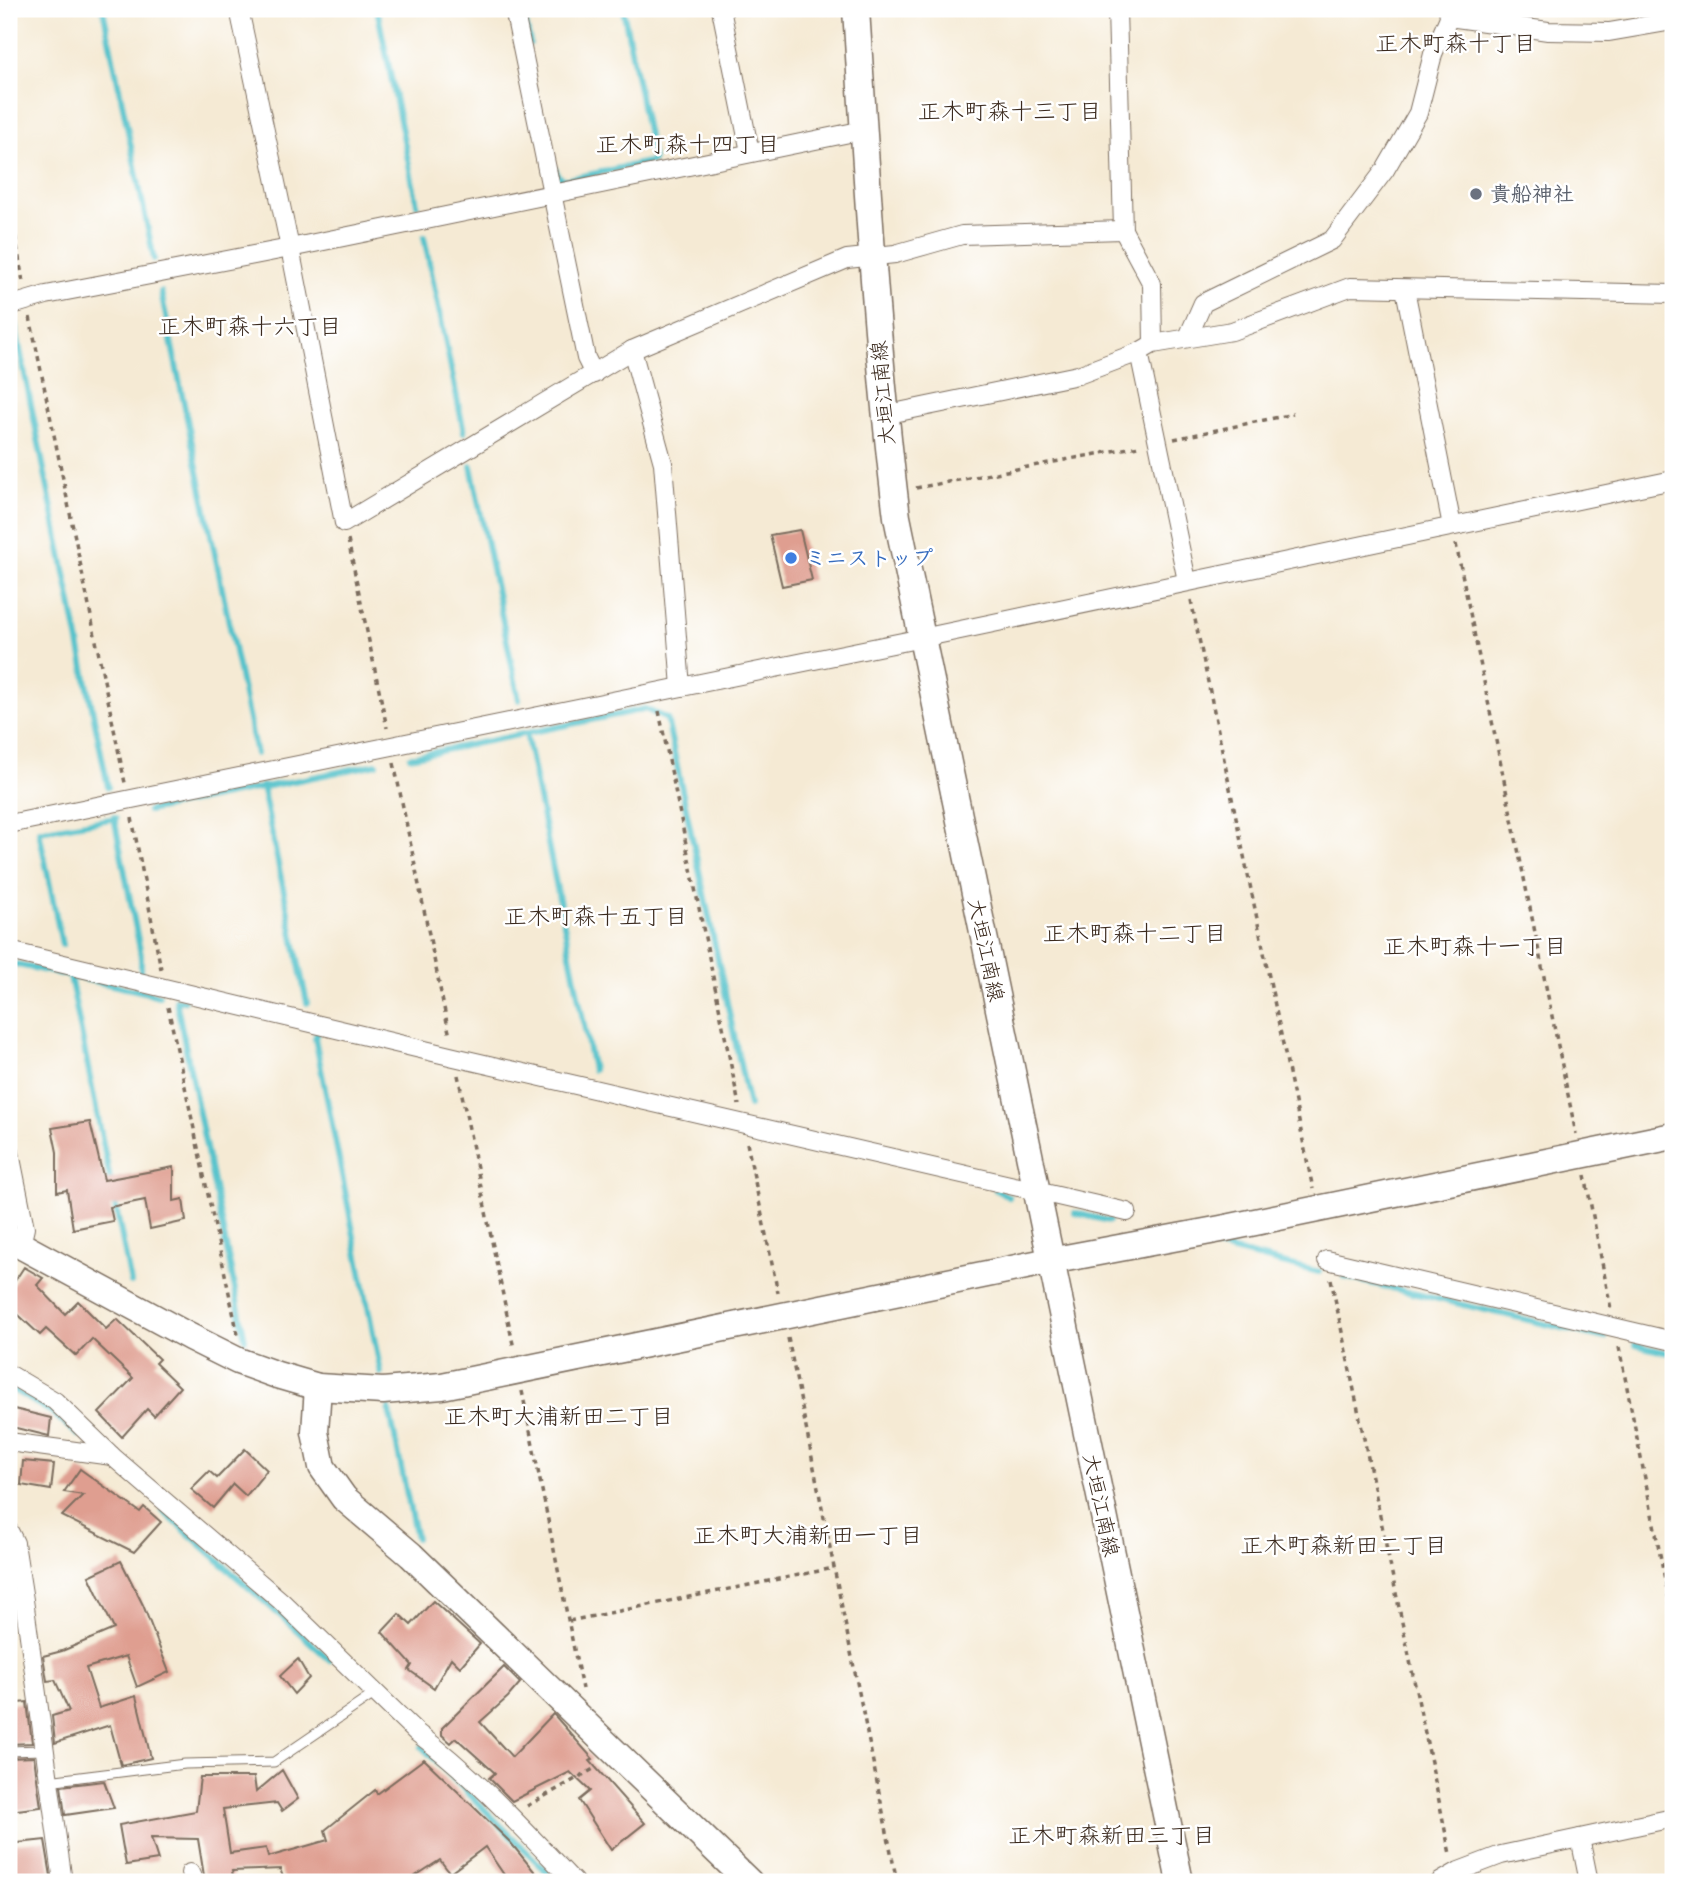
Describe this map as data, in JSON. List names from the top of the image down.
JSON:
{
  "streets": {
    "street": ["大垣江南線"]
  },
  "districts": [
    "正木町森十丁目",
    "正木町森十三丁目",
    "正木町森十四丁目",
    "正木町森十六丁目",
    "正木町森十五丁目",
    "正木町森十二丁目",
    "正木町森十一丁目",
    "正木町大浦新田二丁目",
    "正木町大浦新田一丁目",
    "正木町森新田二丁目",
    "正木町森新田三丁目"
  ],
  "places": ["貴船神社", "ミニストップ"]
}
